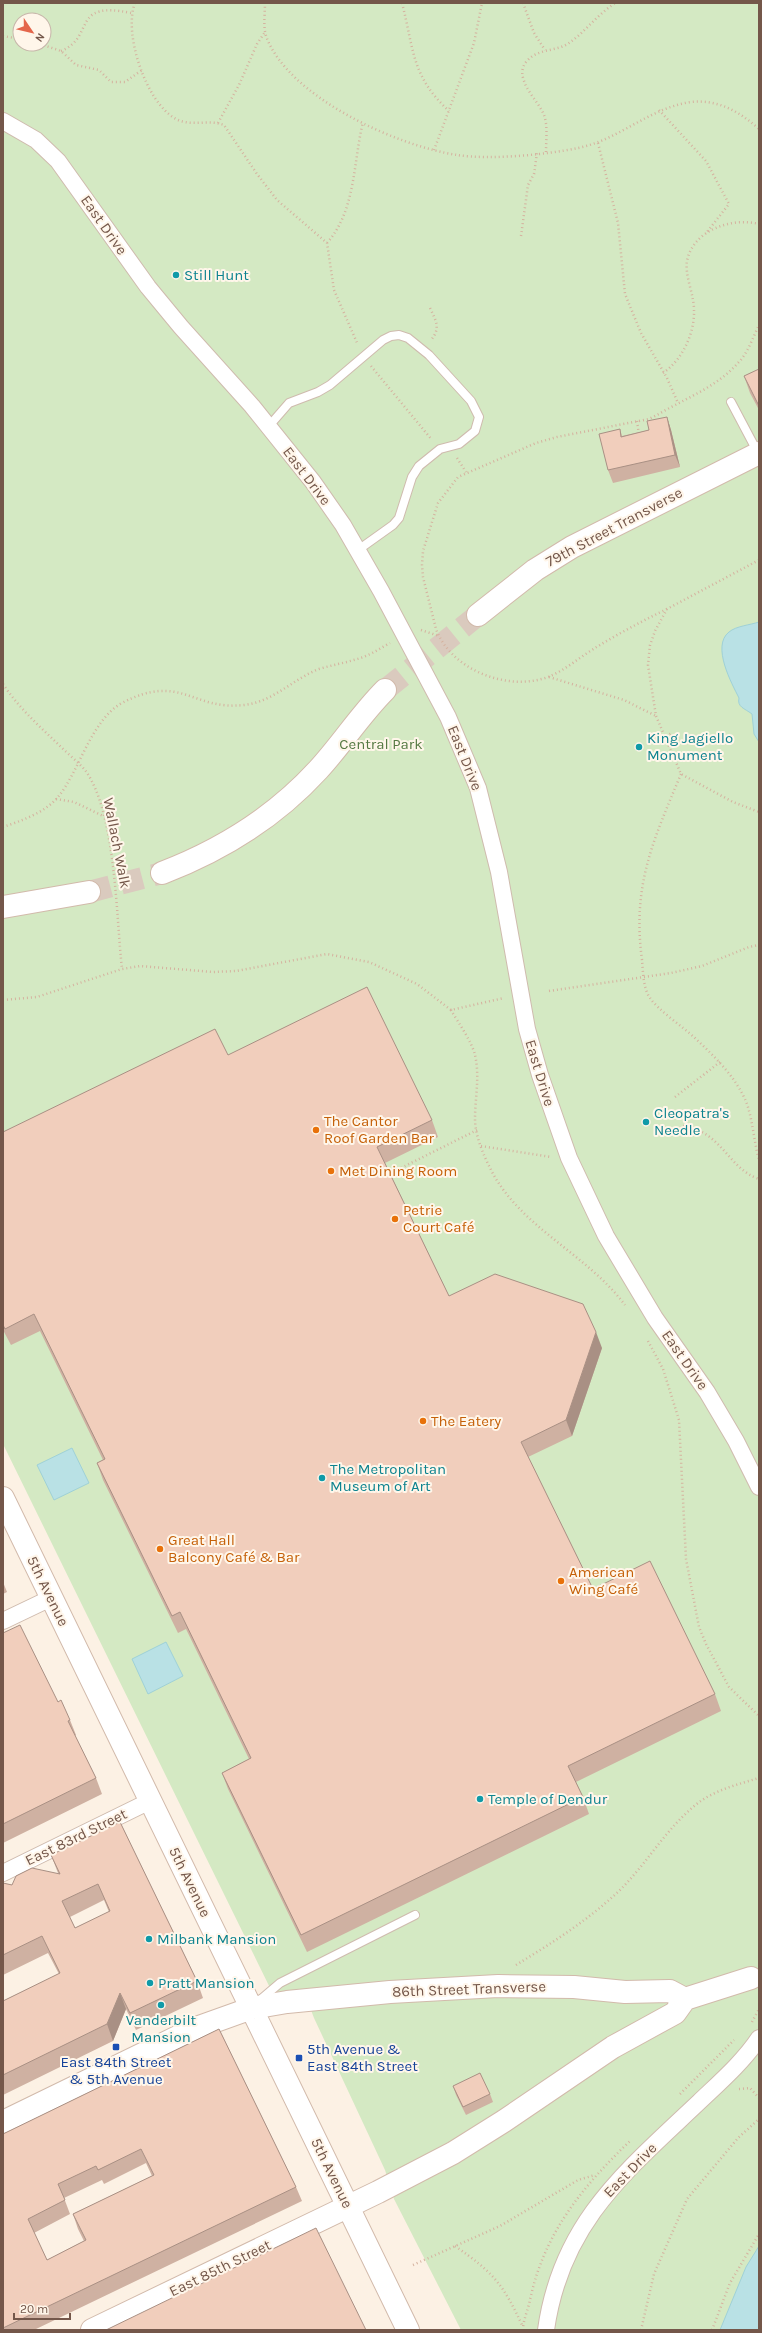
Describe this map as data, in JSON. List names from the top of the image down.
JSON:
{
  "streets": {
    "main road": [
      "79th Street Transverse",
      "5th Avenue",
      "86th Street Transverse",
      "East 85th Street"
    ],
    "street": ["East Drive", "East 83rd Street"],
    "path": ["Wallach Walk"]
  },
  "crossings": [
    ["5th Avenue", "East 83rd Street"],
    ["5th Avenue", "86th Street Transverse"],
    ["5th Avenue", "East 85th Street"]
  ],
  "parks": ["Central Park"],
  "places": {
    "other": [
      "Still Hunt",
      "King Jagiello Monument",
      "Cleopatra's Needle",
      "The Cantor Roof Garden Bar",
      "Met Dining Room",
      "Petrie Court Café",
      "The Eatery",
      "The Metropolitan Museum of Art",
      "Great Hall Balcony Café & Bar",
      "American Wing Café",
      "Temple of Dendur",
      "Milbank Mansion",
      "Pratt Mansion",
      "Vanderbilt Mansion"
    ],
    "transit": ["East 84th Street & 5th Avenue", "5th Avenue & East 84th Street"]
  },
  "scale_bar": "20 m",
  "north": "bottom right"
}
